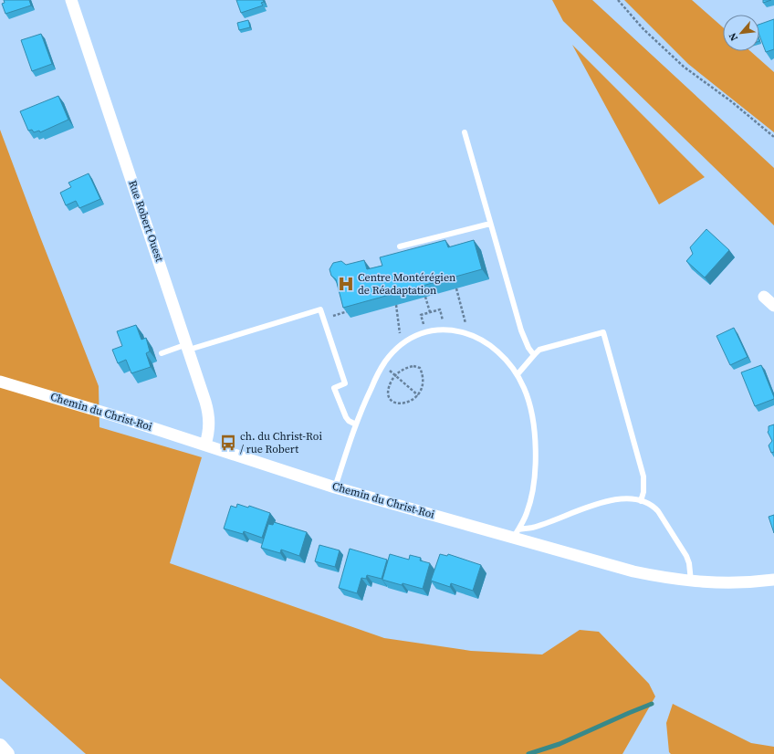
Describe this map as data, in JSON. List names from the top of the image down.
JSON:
{
  "streets": {
    "street": ["Rue Robert Ouest", "Chemin du Christ-Roi"]
  },
  "crossings": [
    ["Rue Robert Ouest", "Chemin du Christ-Roi"]
  ],
  "places": {
    "hospital": ["Centre Montérégien de Réadaptation"],
    "bus stop": ["ch. du Christ-Roi / rue Robert"]
  },
  "north": "bottom left"
}
